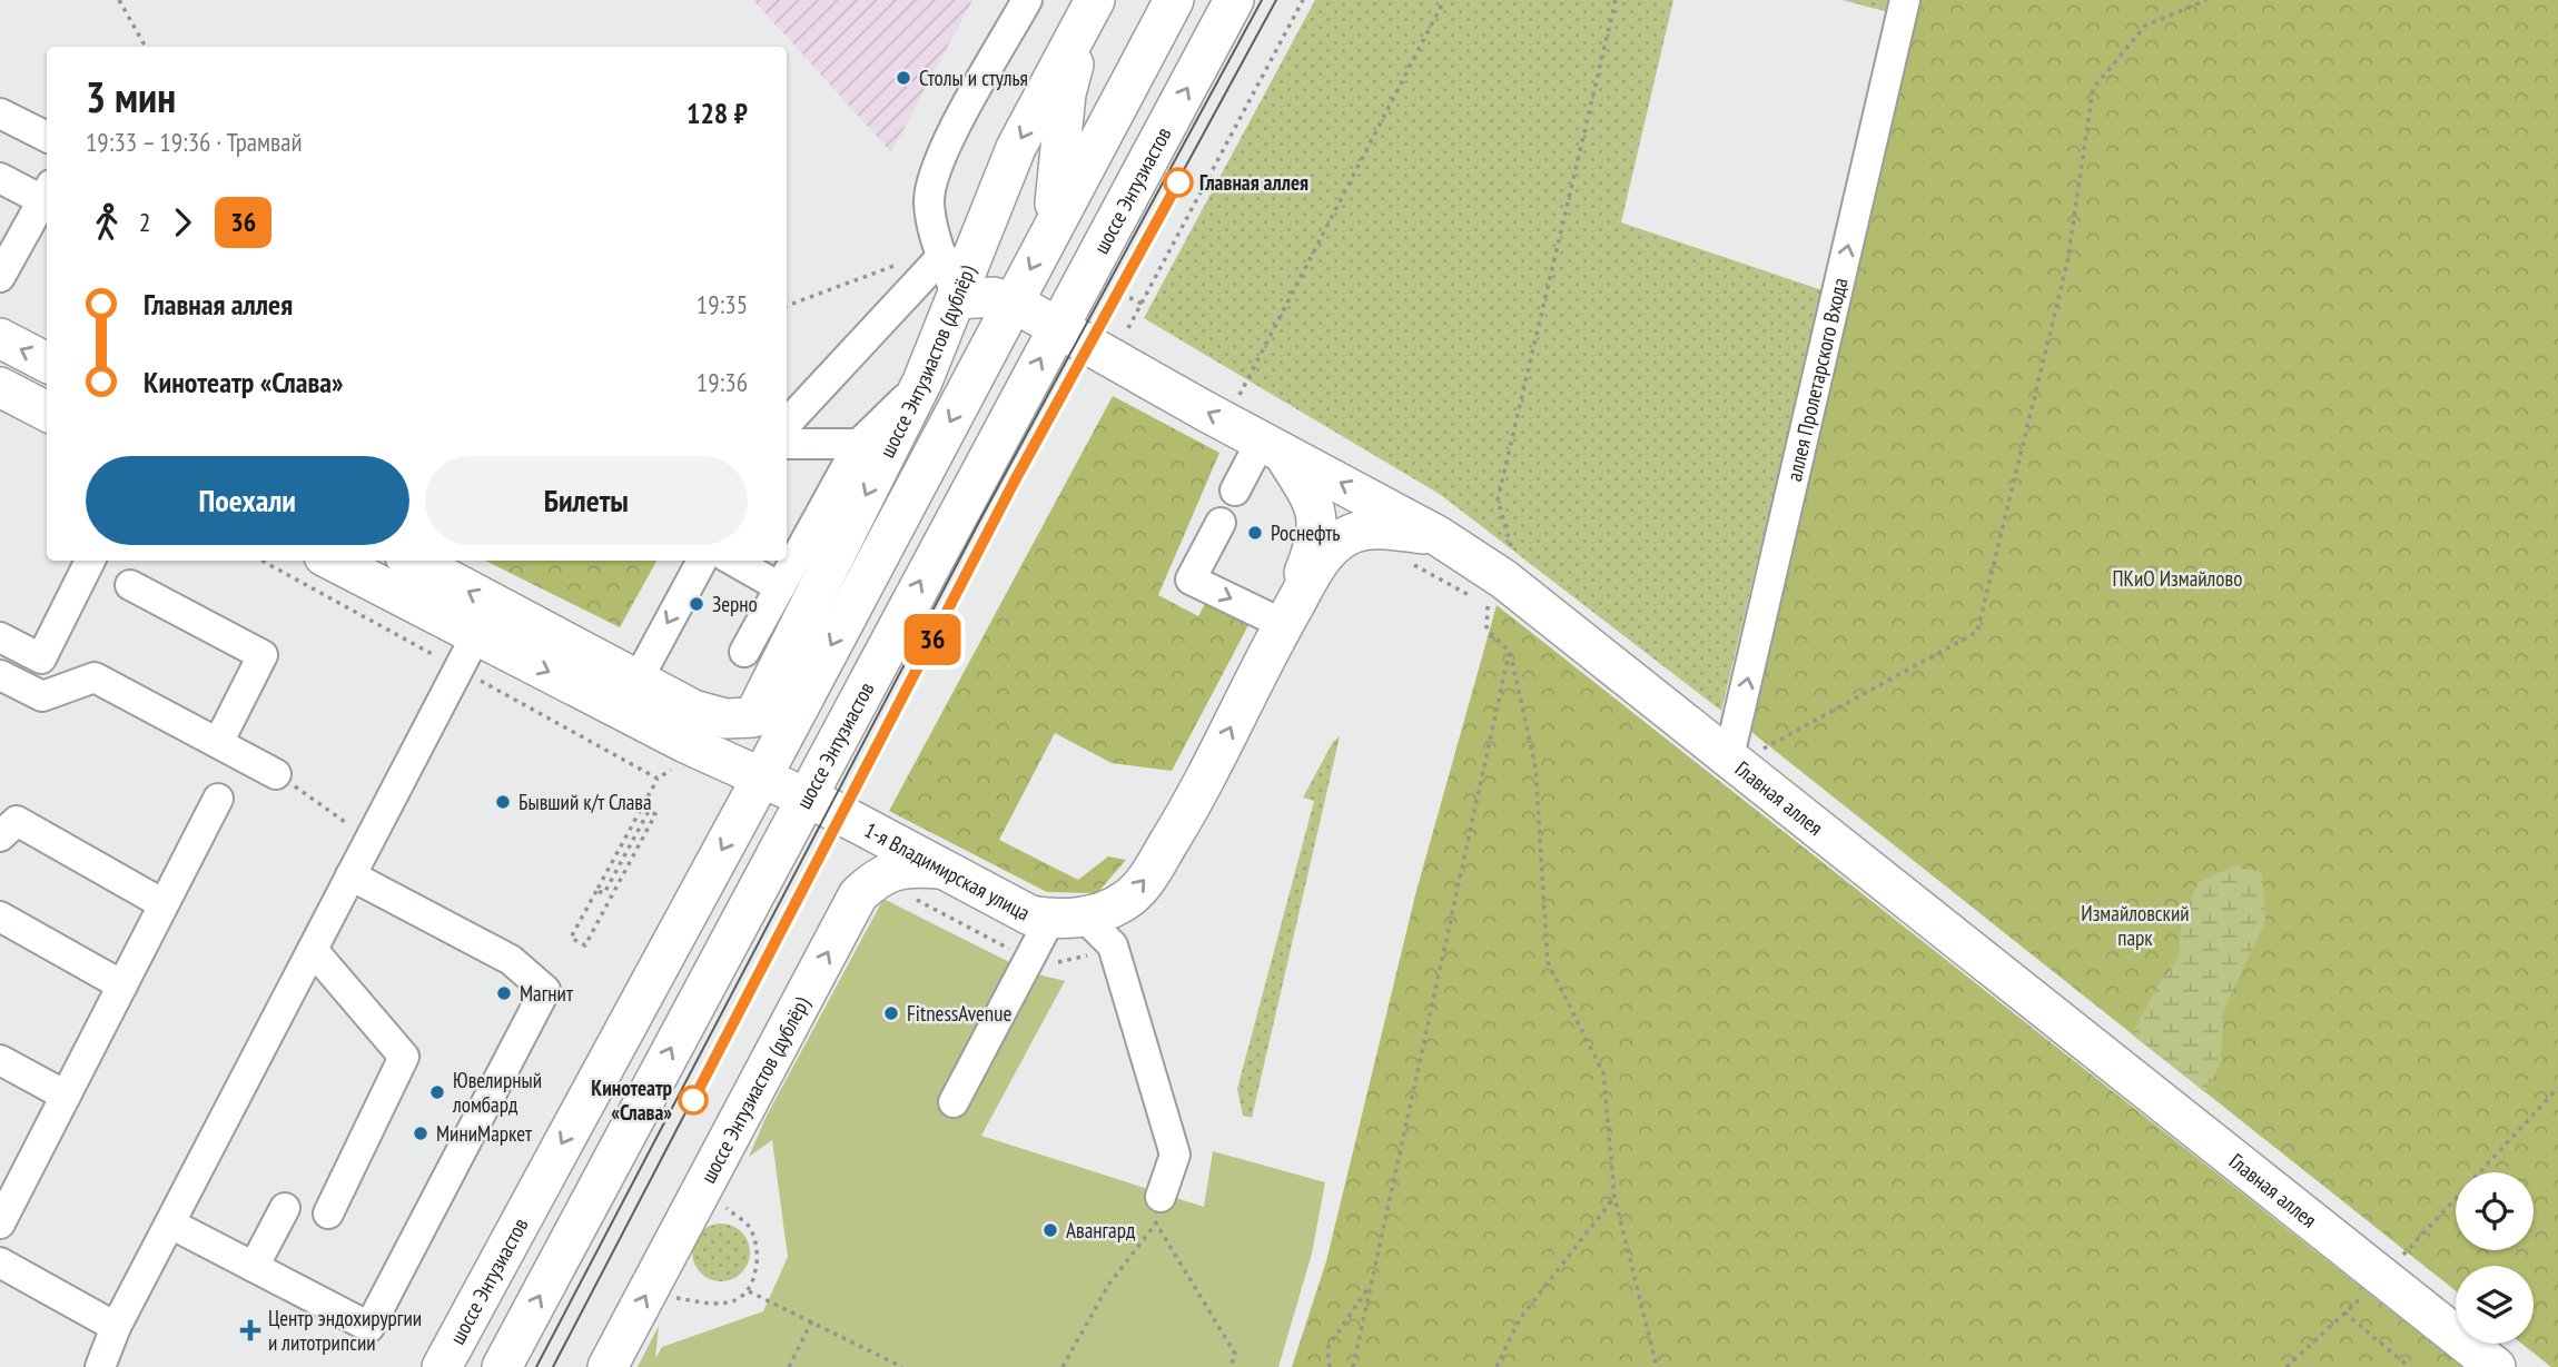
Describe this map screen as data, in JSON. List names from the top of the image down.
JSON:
{
  "streets": {
    "main road": [
      "шоссе Энтузиастов",
      "шоссе Энтузиастов (дублёр)",
      "Главная аллея",
      "1-я Владимирская улица"
    ],
    "street": ["аллея Пролетарского Входа"]
  },
  "crossings": [
    ["шоссе Энтузиастов", "шоссе Энтузиастов (дублёр)"],
    ["шоссе Энтузиастов", "Главная аллея"],
    ["шоссе Энтузиастов", "1-я Владимирская улица"],
    ["шоссе Энтузиастов (дублёр)", "1-я Владимирская улица"],
    ["аллея Пролетарского Входа", "Главная аллея"]
  ],
  "one_way": ["аллея Пролетарского Входа"],
  "parks": ["ПКиО Измайлово", "Измайловский парк"],
  "places": {
    "other": [
      "Столы и стулья",
      "Главная аллея",
      "Роснефть",
      "Зерно",
      "Бывший к/т Слава",
      "Магнит",
      "FitnessAvenue",
      "Ювелирный ломбард",
      "Кинотеатр «Слава»",
      "МиниМаркет",
      "Авангард"
    ],
    "health": ["Центр эндохирургии и литотрипсии"]
  },
  "lines": ["tram line 36"],
  "page": {
    "on_map": "36",
    "heading": ["3 мин", "19:33 – 19:36 · Трамвай", "128 ₽"],
    "legs": ["2", "36"],
    "list": [
      {
        "name": "Главная аллея",
        "value": "19:35"
      },
      {
        "name": "Кинотеатр «Слава»",
        "value": "19:36"
      }
    ],
    "buttons": ["Поехали", "Билеты"]
  }
}
